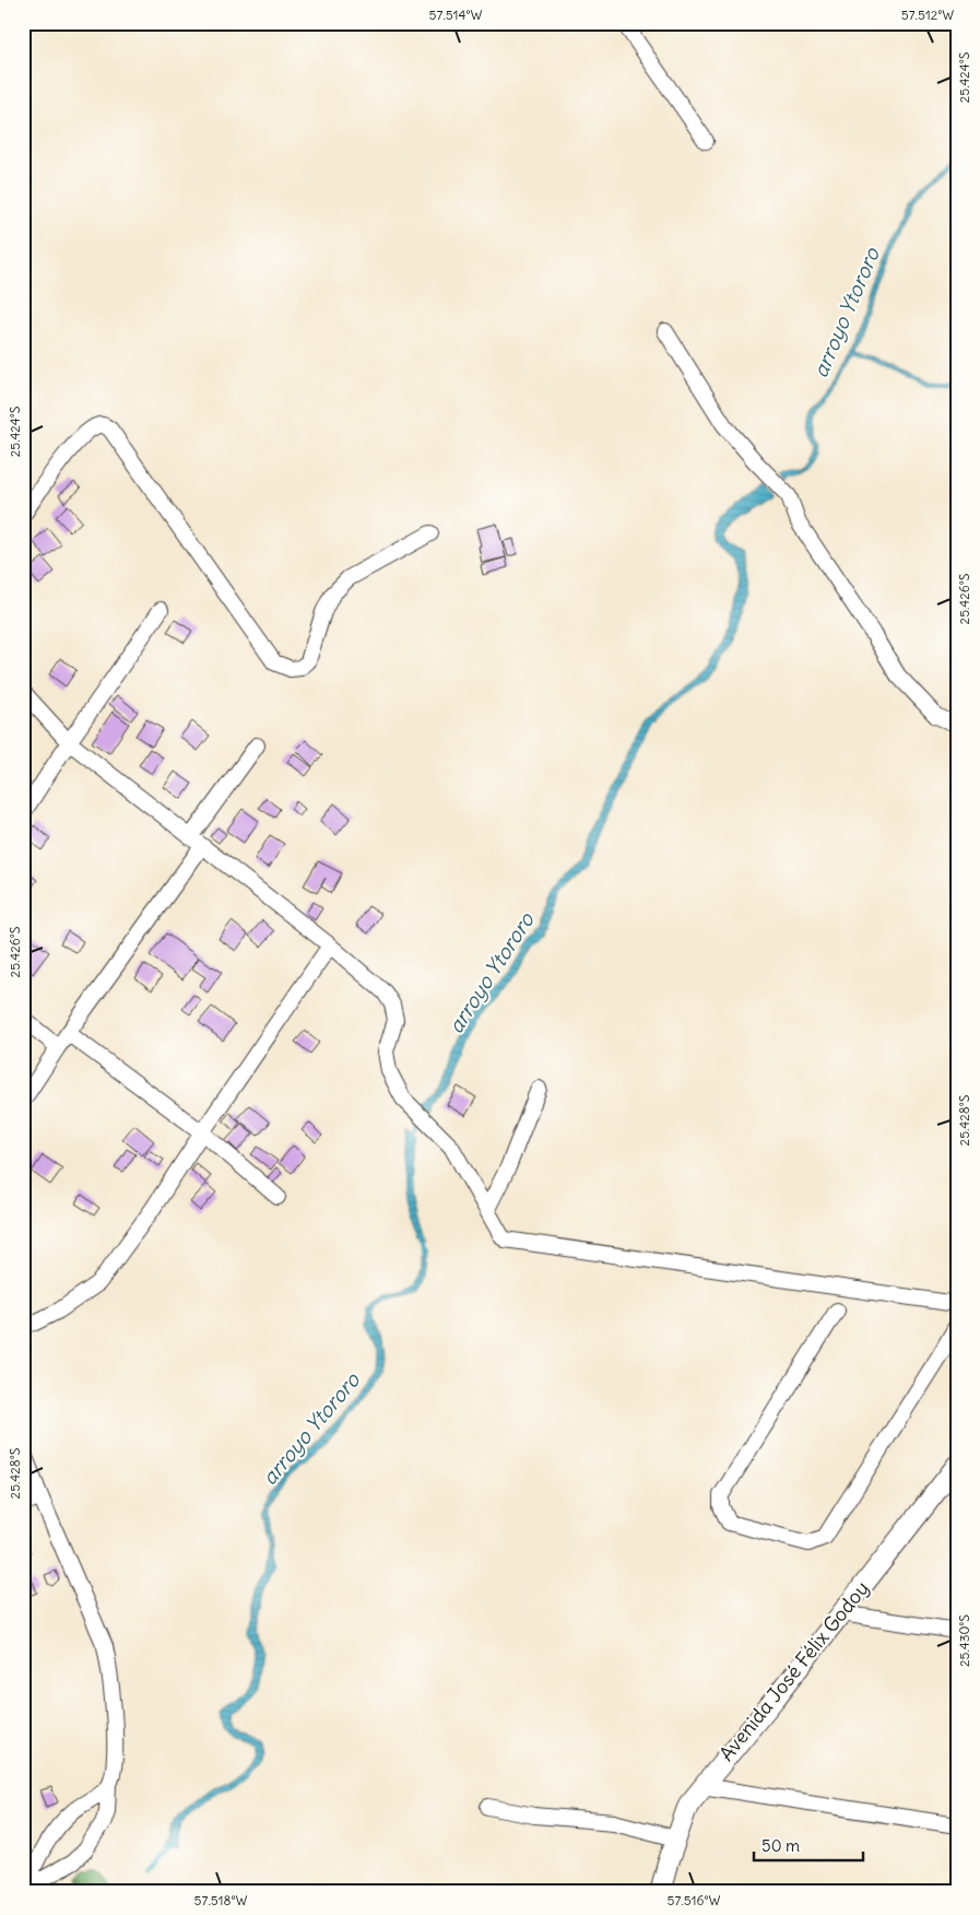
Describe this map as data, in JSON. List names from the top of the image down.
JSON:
{
  "streets": {
    "main road": ["Avenida José Félix Godoy"]
  },
  "water": ["arroyo Ytororo"],
  "scale_bar": "50 m",
  "coordinates": [
    "57.514°W",
    "57.512°W",
    "25.424°S",
    "25.426°S",
    "25.428°S",
    "25.430°S",
    "57.518°W",
    "57.516°W"
  ]
}
